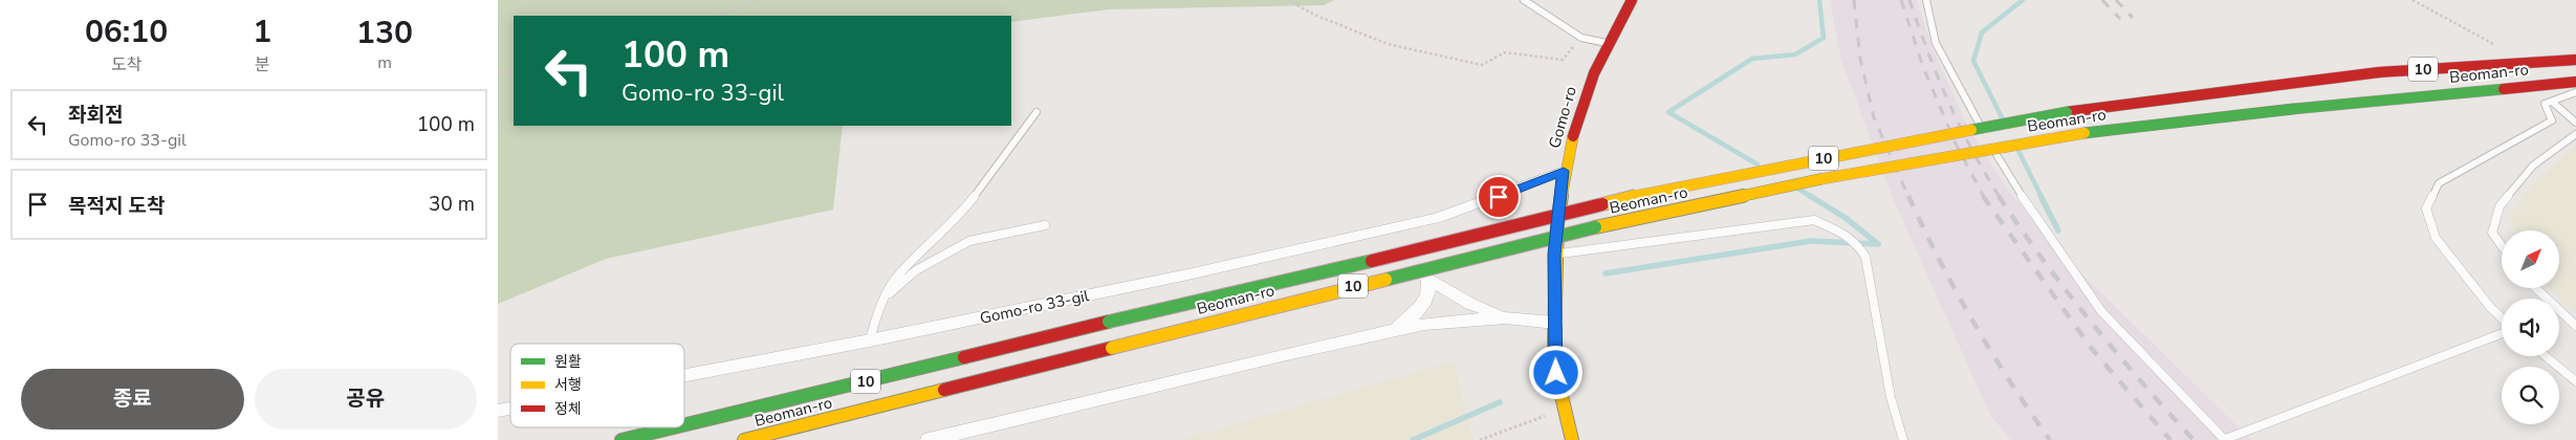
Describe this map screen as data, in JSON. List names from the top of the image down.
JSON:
{
  "streets": {
    "main road": ["10", "Beoman-ro", "Gomo-ro"],
    "street": ["Gomo-ro 33-gil"]
  },
  "crossings": [
    ["Gomo-ro", "Gomo-ro 33-gil"]
  ],
  "legend": ["원활", "서행", "정체"],
  "north": "top right",
  "page": {
    "eta": [
      "06:10",
      "도착",
      "1",
      "분",
      "130",
      "m"
    ],
    "turn": ["100 m", "Gomo-ro 33-gil"],
    "list": [
      {
        "name": "좌회전",
        "note": "Gomo-ro 33-gil",
        "value": "100 m"
      },
      {
        "name": "목적지 도착",
        "value": "30 m"
      }
    ],
    "buttons": ["종료", "공유"]
  }
}
